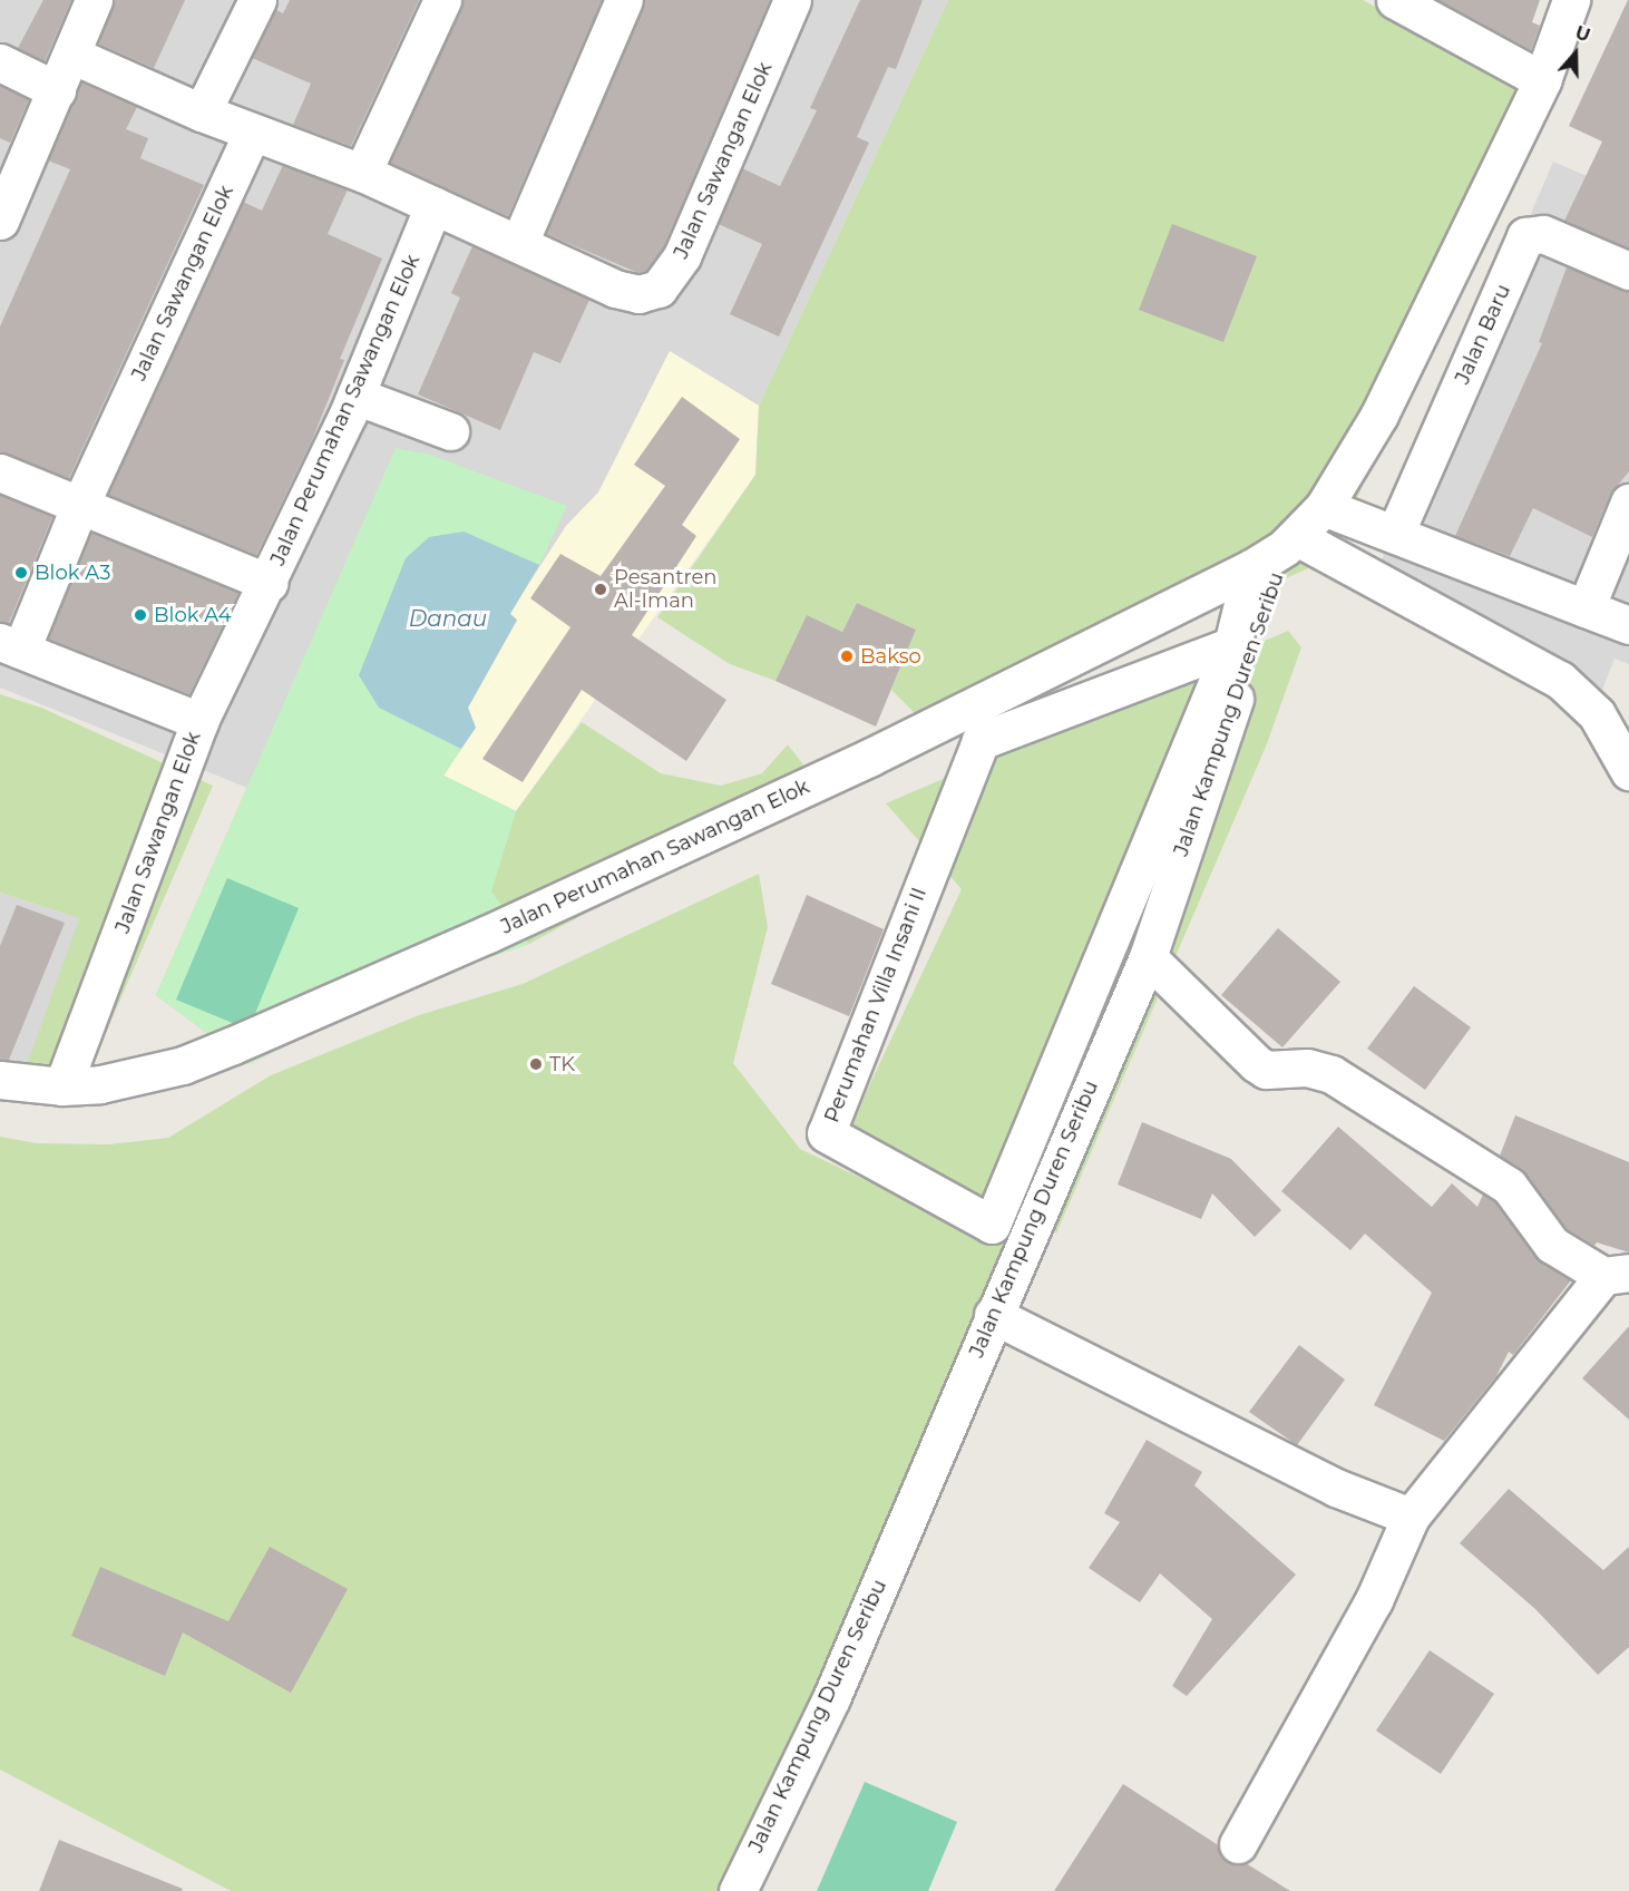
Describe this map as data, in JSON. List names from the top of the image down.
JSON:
{
  "streets": {
    "street": [
      "Jalan Sawangan Elok",
      "Jalan Baru",
      "Jalan Perumahan Sawangan Elok",
      "Jalan Kampung Duren Seribu",
      "Perumahan Villa Insani II"
    ]
  },
  "crossings": [
    ["Jalan Sawangan Elok", "Jalan Perumahan Sawangan Elok"],
    ["Jalan Perumahan Sawangan Elok", "Jalan Kampung Duren Seribu"],
    ["Jalan Perumahan Sawangan Elok", "Perumahan Villa Insani II"]
  ],
  "water": ["Danau"],
  "places": [
    "Blok A3",
    "Pesantren Al-Iman",
    "Blok A4",
    "Bakso",
    "TK"
  ],
  "north": "top"
}
